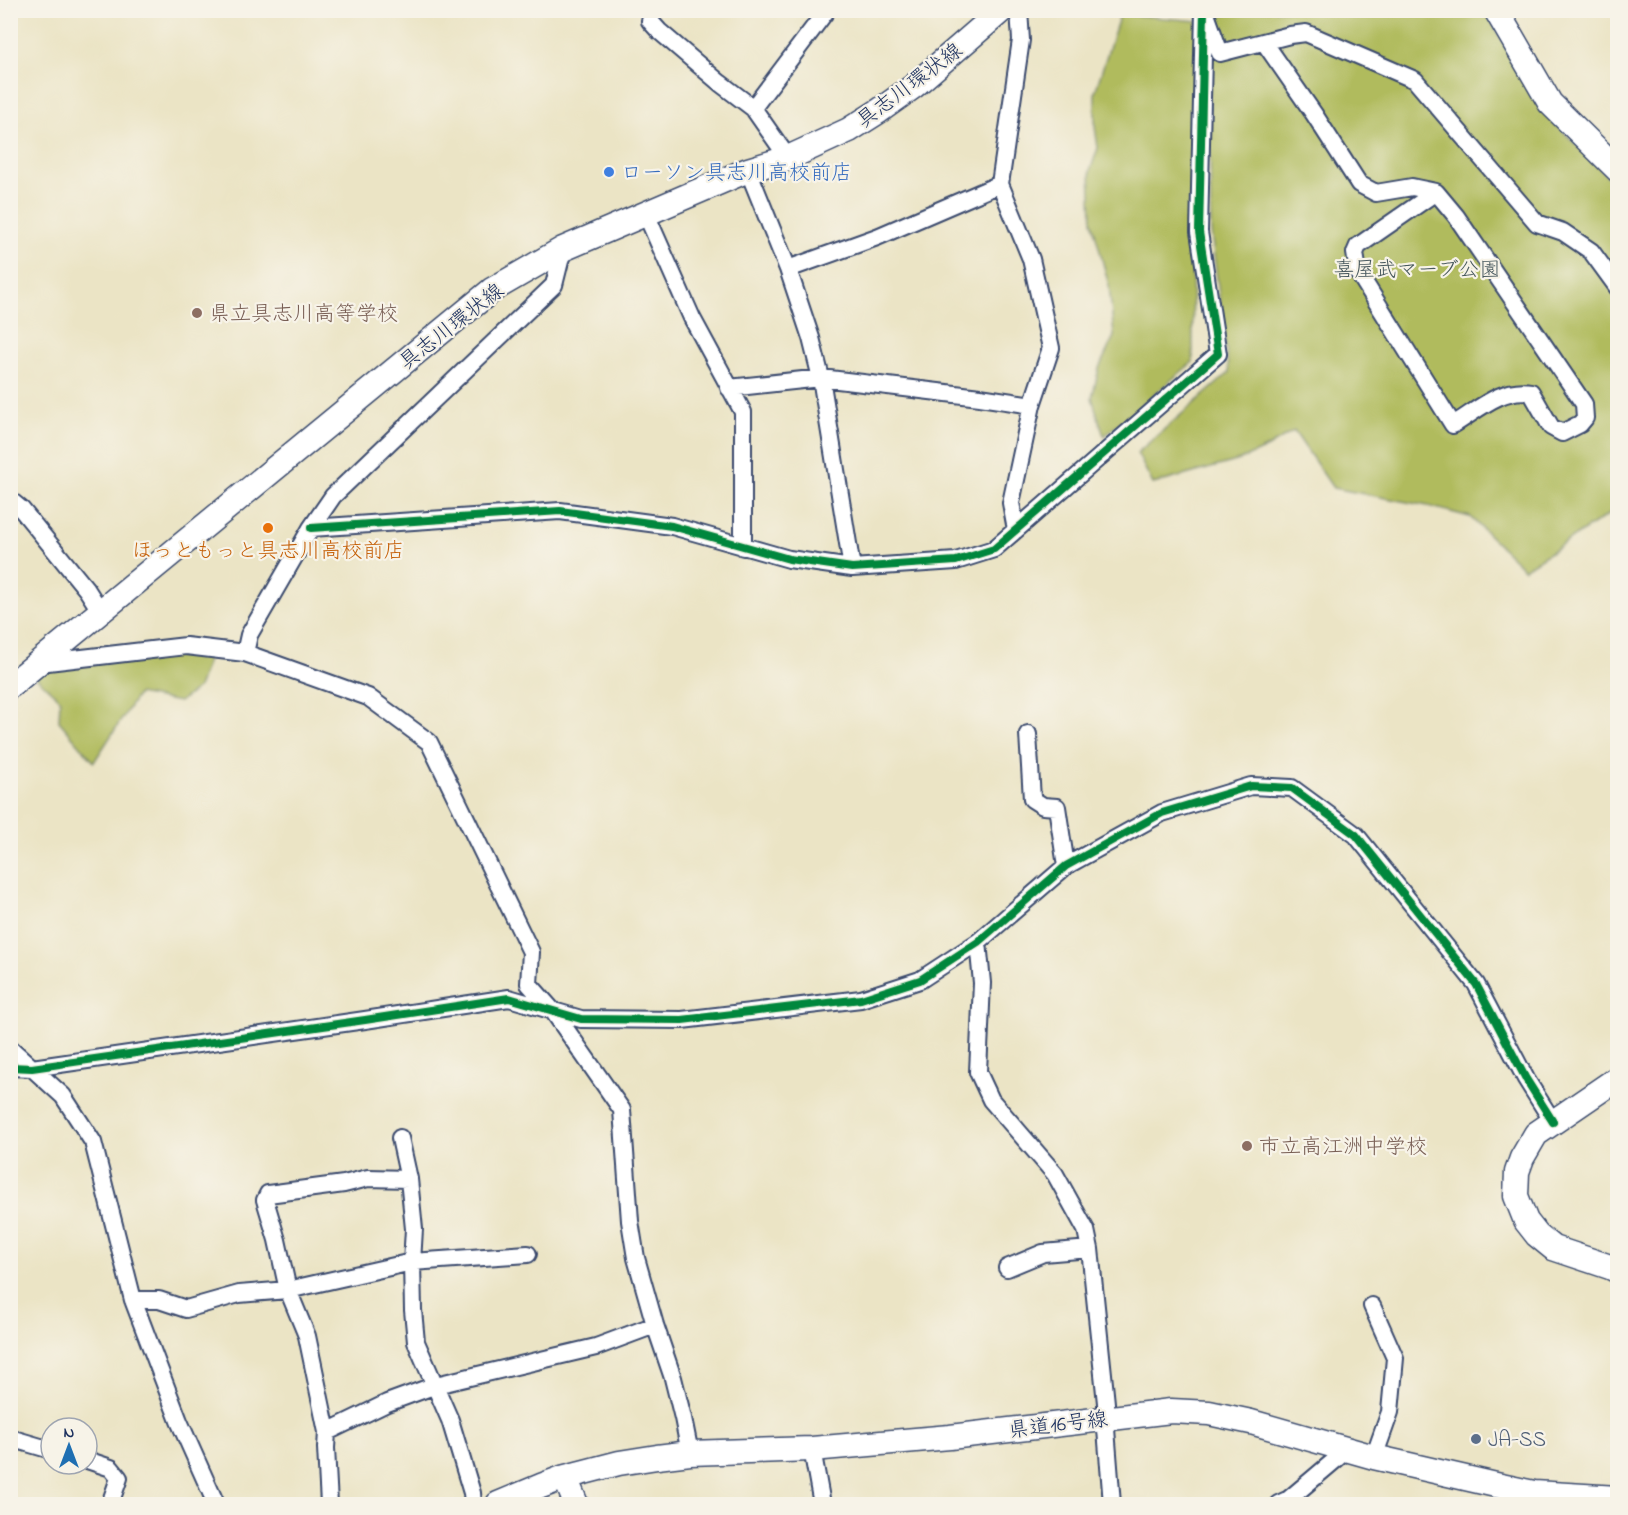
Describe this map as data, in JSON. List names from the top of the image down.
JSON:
{
  "streets": {
    "main road": ["具志川環状線", "県道16号線"]
  },
  "parks": ["喜屋武マーブ公園"],
  "places": [
    "ローソン具志川高校前店",
    "県立具志川高等学校",
    "ほっともっと具志川高校前店",
    "市立高江洲中学校",
    "JA-SS"
  ],
  "north": "top"
}
